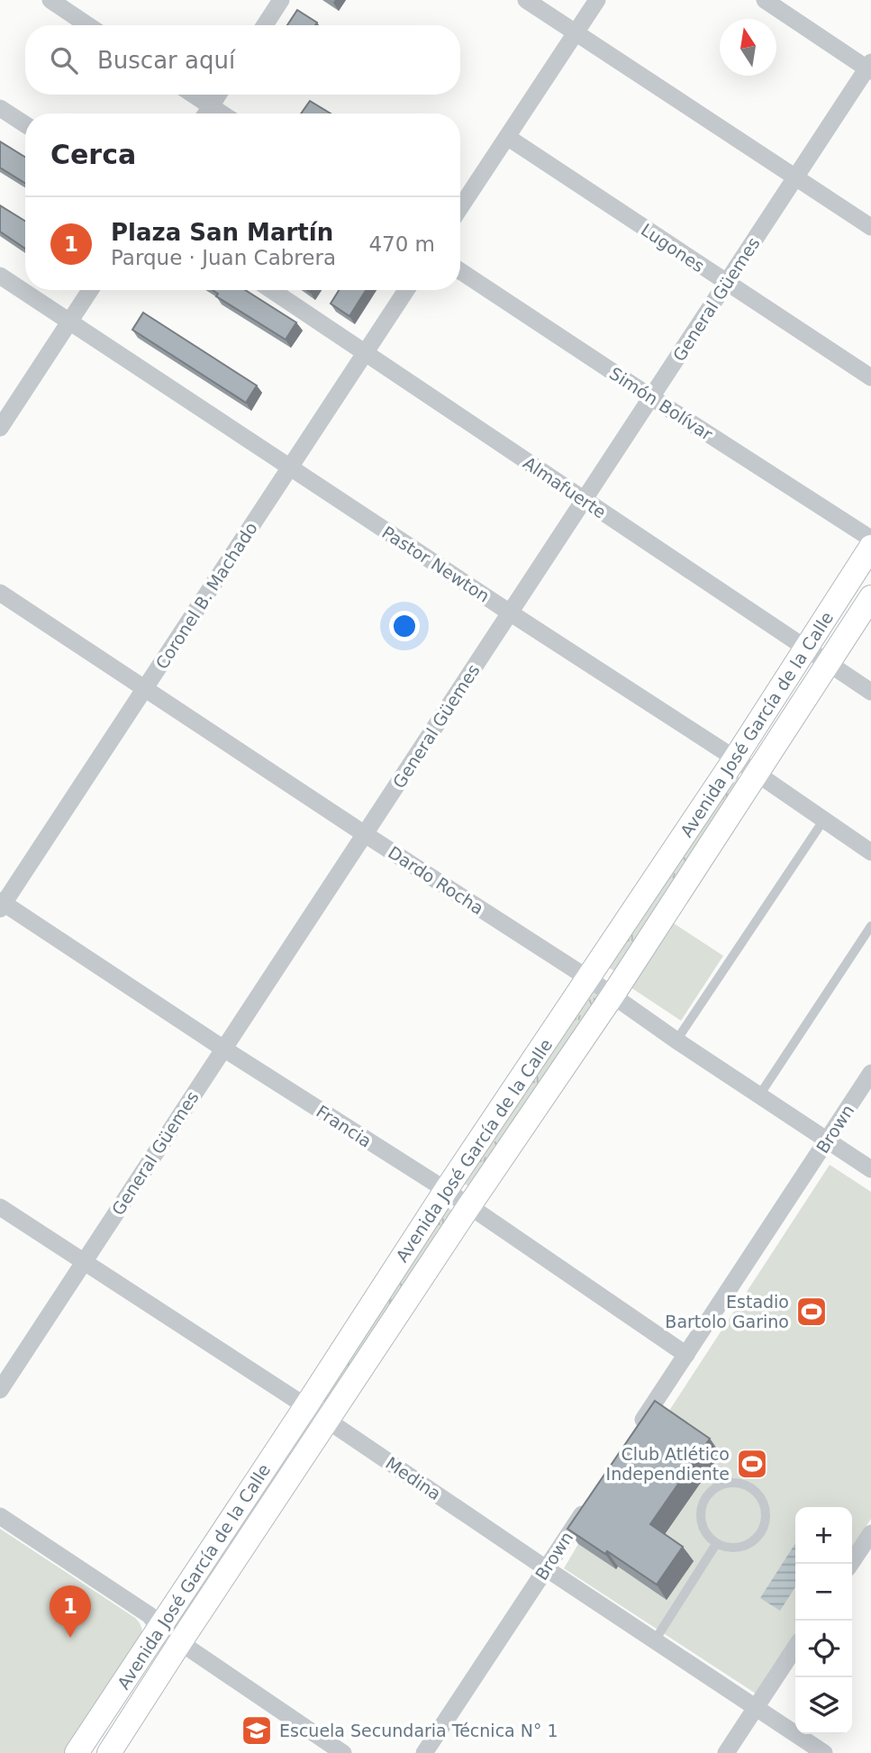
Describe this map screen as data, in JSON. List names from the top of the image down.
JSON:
{
  "streets": {
    "main road": ["Avenida José García de la Calle"],
    "street": [
      "Lugones",
      "General Güemes",
      "Simón Bolívar",
      "Almafuerte",
      "Pastor Newton",
      "Coronel B. Machado",
      "Dardo Rocha",
      "Francia",
      "Brown",
      "Medina"
    ]
  },
  "crossings": [
    ["Lugones", "General Güemes"],
    ["General Güemes", "Simón Bolívar"],
    ["General Güemes", "Almafuerte"],
    ["General Güemes", "Pastor Newton"],
    ["General Güemes", "Dardo Rocha"],
    ["General Güemes", "Francia"],
    ["General Güemes", "Medina"],
    ["Almafuerte", "Coronel B. Machado"],
    ["Almafuerte", "Avenida José García de la Calle"],
    ["Pastor Newton", "Coronel B. Machado"],
    ["Pastor Newton", "Avenida José García de la Calle"],
    ["Coronel B. Machado", "Dardo Rocha"],
    ["Coronel B. Machado", "Francia"],
    ["Avenida José García de la Calle", "Dardo Rocha"],
    ["Avenida José García de la Calle", "Francia"],
    ["Avenida José García de la Calle", "Medina"],
    ["Dardo Rocha", "Brown"],
    ["Francia", "Brown"],
    ["Brown", "Medina"]
  ],
  "places": {
    "sports": ["Estadio Bartolo Garino", "Club Atlético Independiente"],
    "school or university": ["Escuela Secundaria Técnica N° 1"]
  },
  "north": "top",
  "page": {
    "search": "Buscar aquí",
    "heading": "Cerca",
    "list": [
      {
        "mark": "1",
        "name": "Plaza San Martín",
        "note": "Parque · Juan Cabrera",
        "value": "470 m"
      }
    ],
    "map_buttons": ["+", "−"],
    "pins": "1"
  }
}
